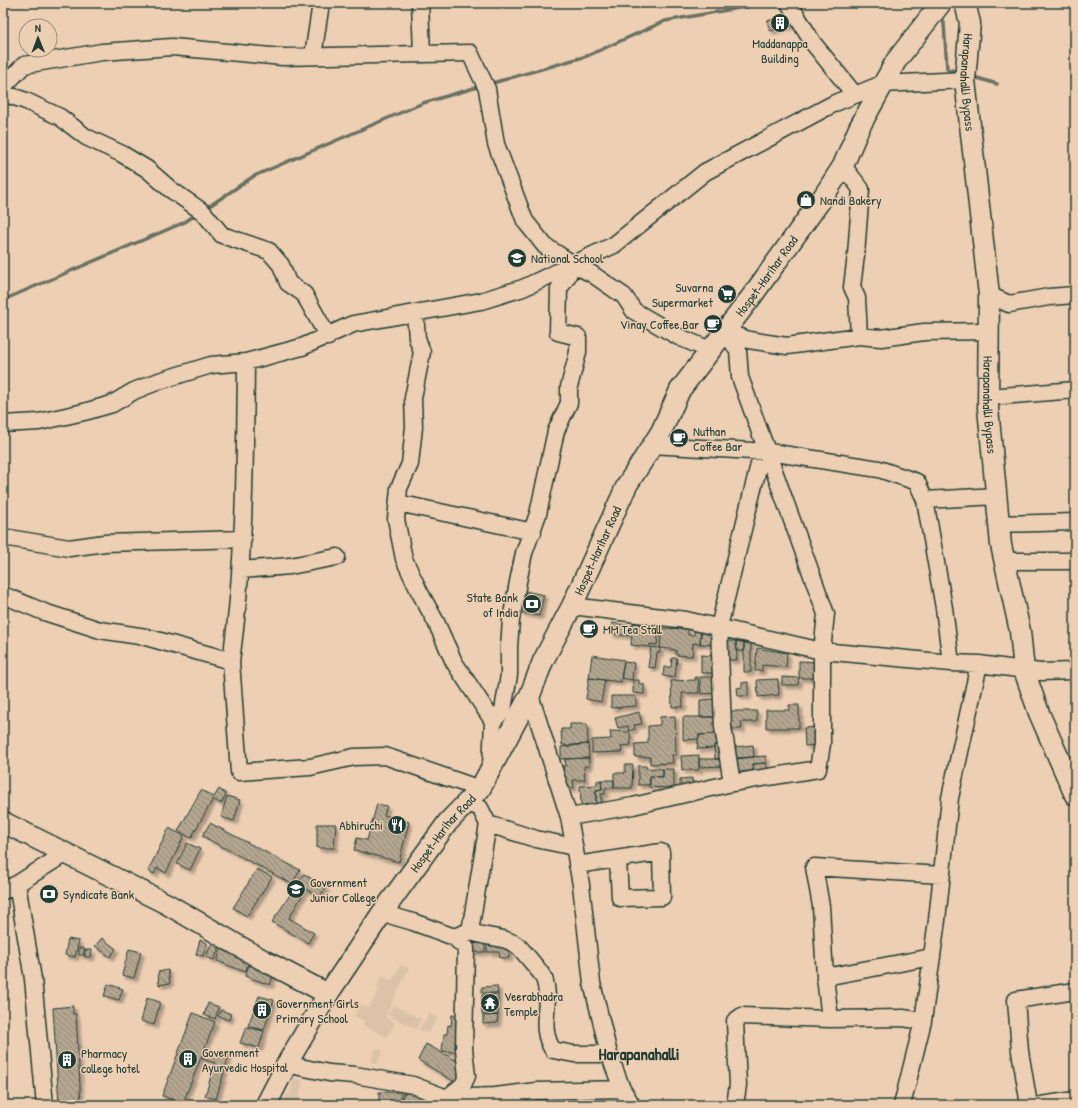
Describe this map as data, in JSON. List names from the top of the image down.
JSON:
{
  "streets": {
    "main road": ["Harapanahalli Bypass", "Hospet-Harihar Road"]
  },
  "districts": ["Harapanahalli"],
  "places": {
    "building": [
      "Maddanappa Building",
      "Government Girls Primary School",
      "Government Ayurvedic Hospital",
      "Pharmacy college hotel"
    ],
    "shop": ["Nandi Bakery"],
    "school or university": ["National School", "Government Junior College"],
    "supermarket": ["Suvarna Supermarket"],
    "cafe": ["Vinay Coffee Bar", "Nuthan Coffee Bar", "MM Tea Stall"],
    "bank": ["State Bank of India", "Syndicate Bank"],
    "restaurant": ["Abhiruchi"],
    "temple": ["Veerabhadra Temple"]
  },
  "north": "top"
}
